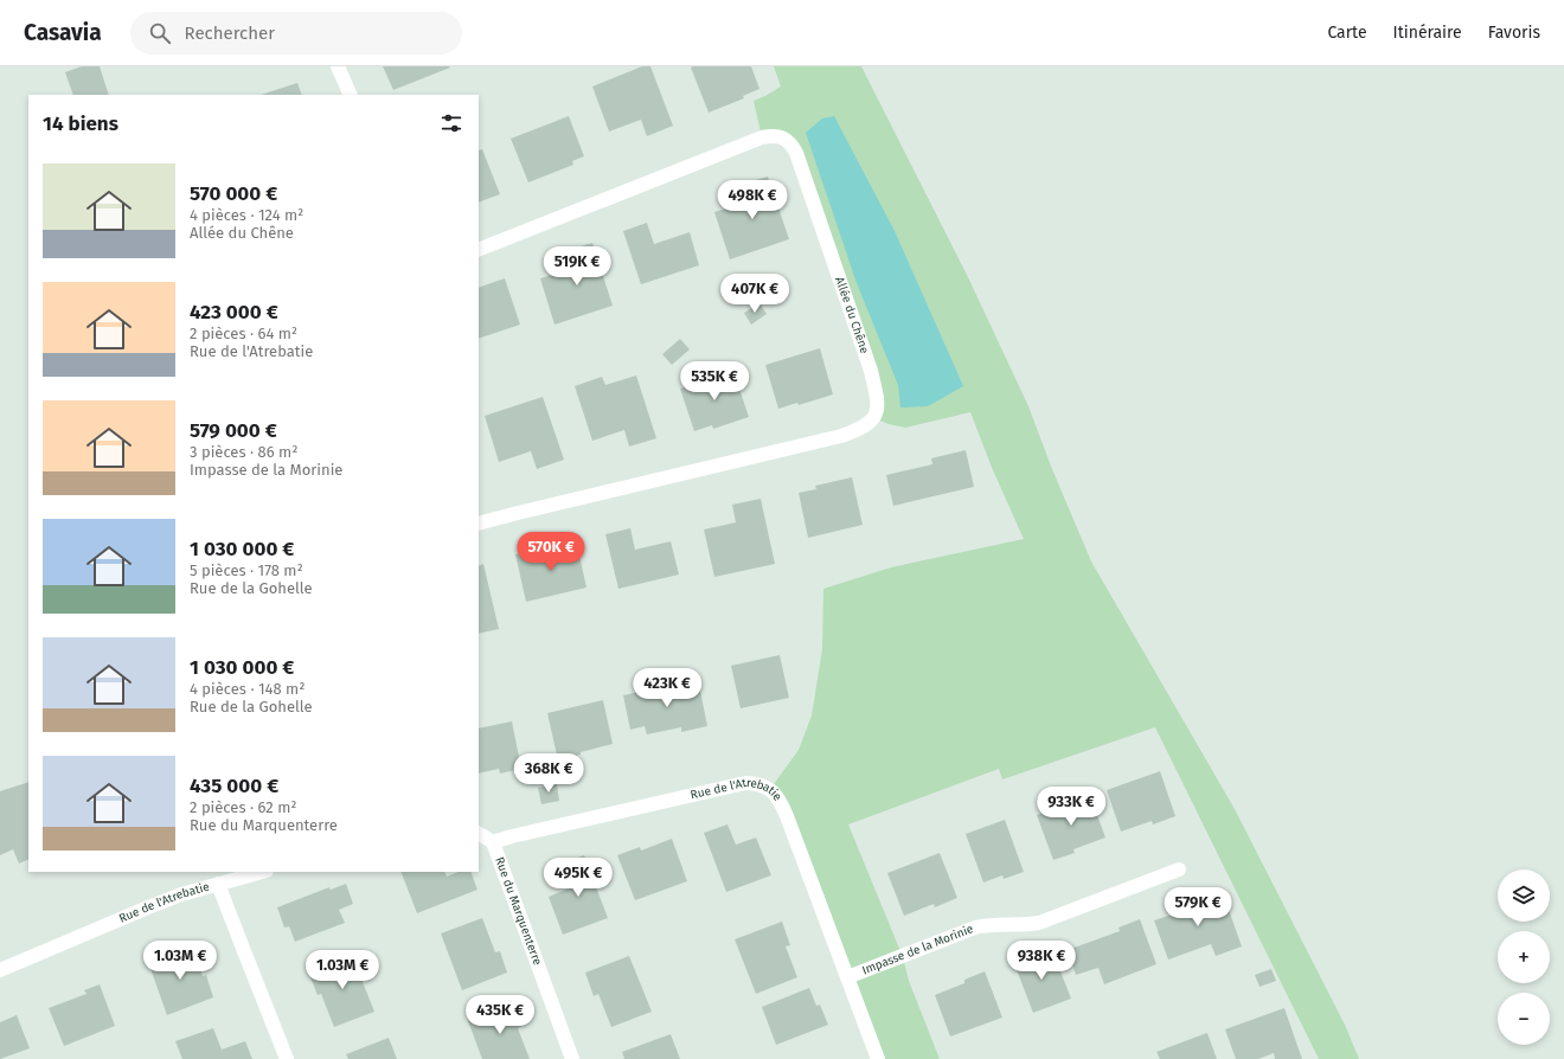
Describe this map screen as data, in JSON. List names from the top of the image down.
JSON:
{
  "streets": {
    "street": [
      "Allée du Chêne",
      "Rue de l'Atrebatie",
      "Rue du Marquenterre",
      "Impasse de la Morinie"
    ]
  },
  "crossings": [
    ["Rue de l'Atrebatie", "Rue du Marquenterre"],
    ["Rue de l'Atrebatie", "Impasse de la Morinie"]
  ],
  "page": {
    "header": "Casavia",
    "search": "Rechercher",
    "nav": ["Carte", "Itinéraire", "Favoris"],
    "heading": "14 biens",
    "list": [
      {
        "name": "570 000 €",
        "note": "4 pièces · 124 m² · Allée du Chêne"
      },
      {
        "name": "423 000 €",
        "note": "2 pièces · 64 m² · Rue de l'Atrebatie"
      },
      {
        "name": "579 000 €",
        "note": "3 pièces · 86 m² · Impasse de la Morinie"
      },
      {
        "name": "1 030 000 €",
        "note": "5 pièces · 178 m² · Rue de la Gohelle"
      },
      {
        "name": "1 030 000 €",
        "note": "4 pièces · 148 m² · Rue de la Gohelle"
      },
      {
        "name": "435 000 €",
        "note": "2 pièces · 62 m² · Rue du Marquenterre"
      }
    ],
    "price": [
      "498K €",
      "519K €",
      "407K €",
      "535K €",
      "570K €",
      "423K €",
      "368K €",
      "933K €",
      "495K €",
      "579K €",
      "1.03M €",
      "938K €",
      "1.03M €",
      "435K €"
    ],
    "map_buttons": ["+", "−"]
  }
}
